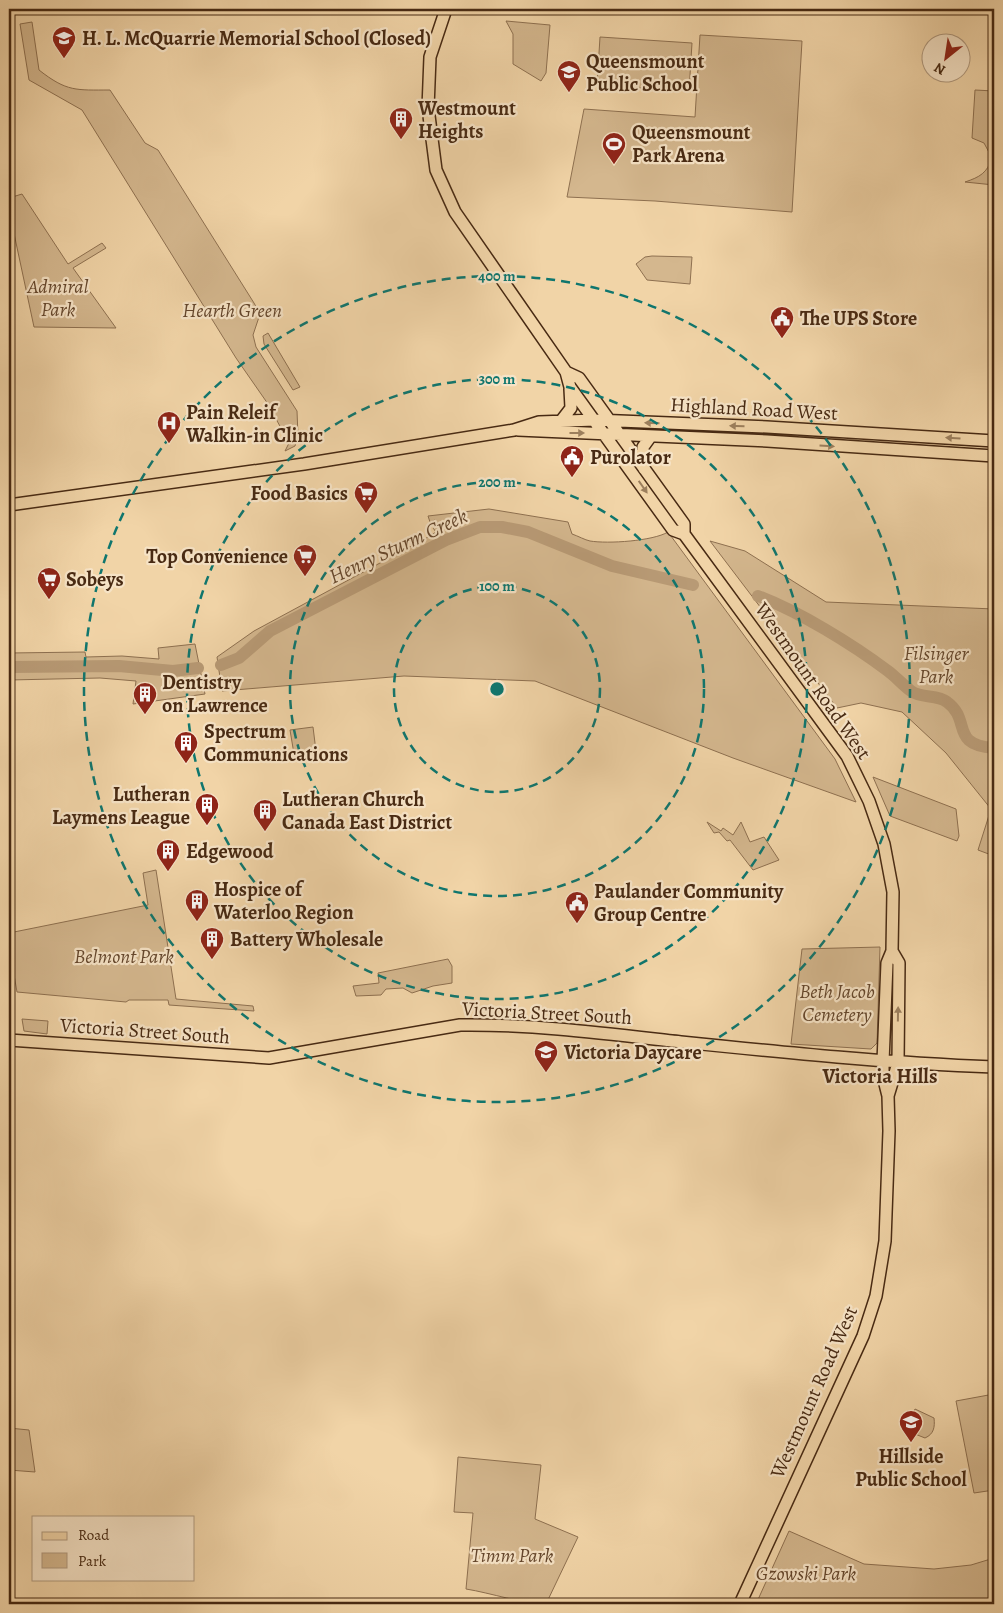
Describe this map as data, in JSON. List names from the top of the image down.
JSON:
{
  "streets": {
    "main road": ["Highland Road West", "Westmount Road West", "Victoria Street South"]
  },
  "crossings": [
    ["Highland Road West", "Westmount Road West"],
    ["Westmount Road West", "Victoria Street South"]
  ],
  "districts": ["Victoria Hills"],
  "water": ["Henry Sturm Creek"],
  "parks": [
    "Admiral Park",
    "Hearth Green",
    "Filsinger Park",
    "Belmont Park",
    "Beth Jacob Cemetery",
    "Timm Park",
    "Gzowski Park"
  ],
  "places": {
    "school or university": [
      "H. L. McQuarrie Memorial School (Closed)",
      "Queensmount Public School",
      "Victoria Daycare",
      "Hillside Public School"
    ],
    "building": [
      "Westmount Heights",
      "Dentistry on Lawrence",
      "Spectrum Communications",
      "Lutheran Laymens League",
      "Lutheran Church Canada East District",
      "Edgewood",
      "Hospice of Waterloo Region",
      "Battery Wholesale"
    ],
    "sports": ["Queensmount Park Arena"],
    "public building": ["The UPS Store", "Purolator", "Paulander Community Group Centre"],
    "hospital": ["Pain Releif Walkin-in Clinic"],
    "supermarket": ["Food Basics", "Top Convenience", "Sobeys"]
  },
  "legend": ["Road", "Park"],
  "north": "bottom left",
  "rings": [
    "400 m",
    "300 m",
    "200 m",
    "100 m"
  ]
}
